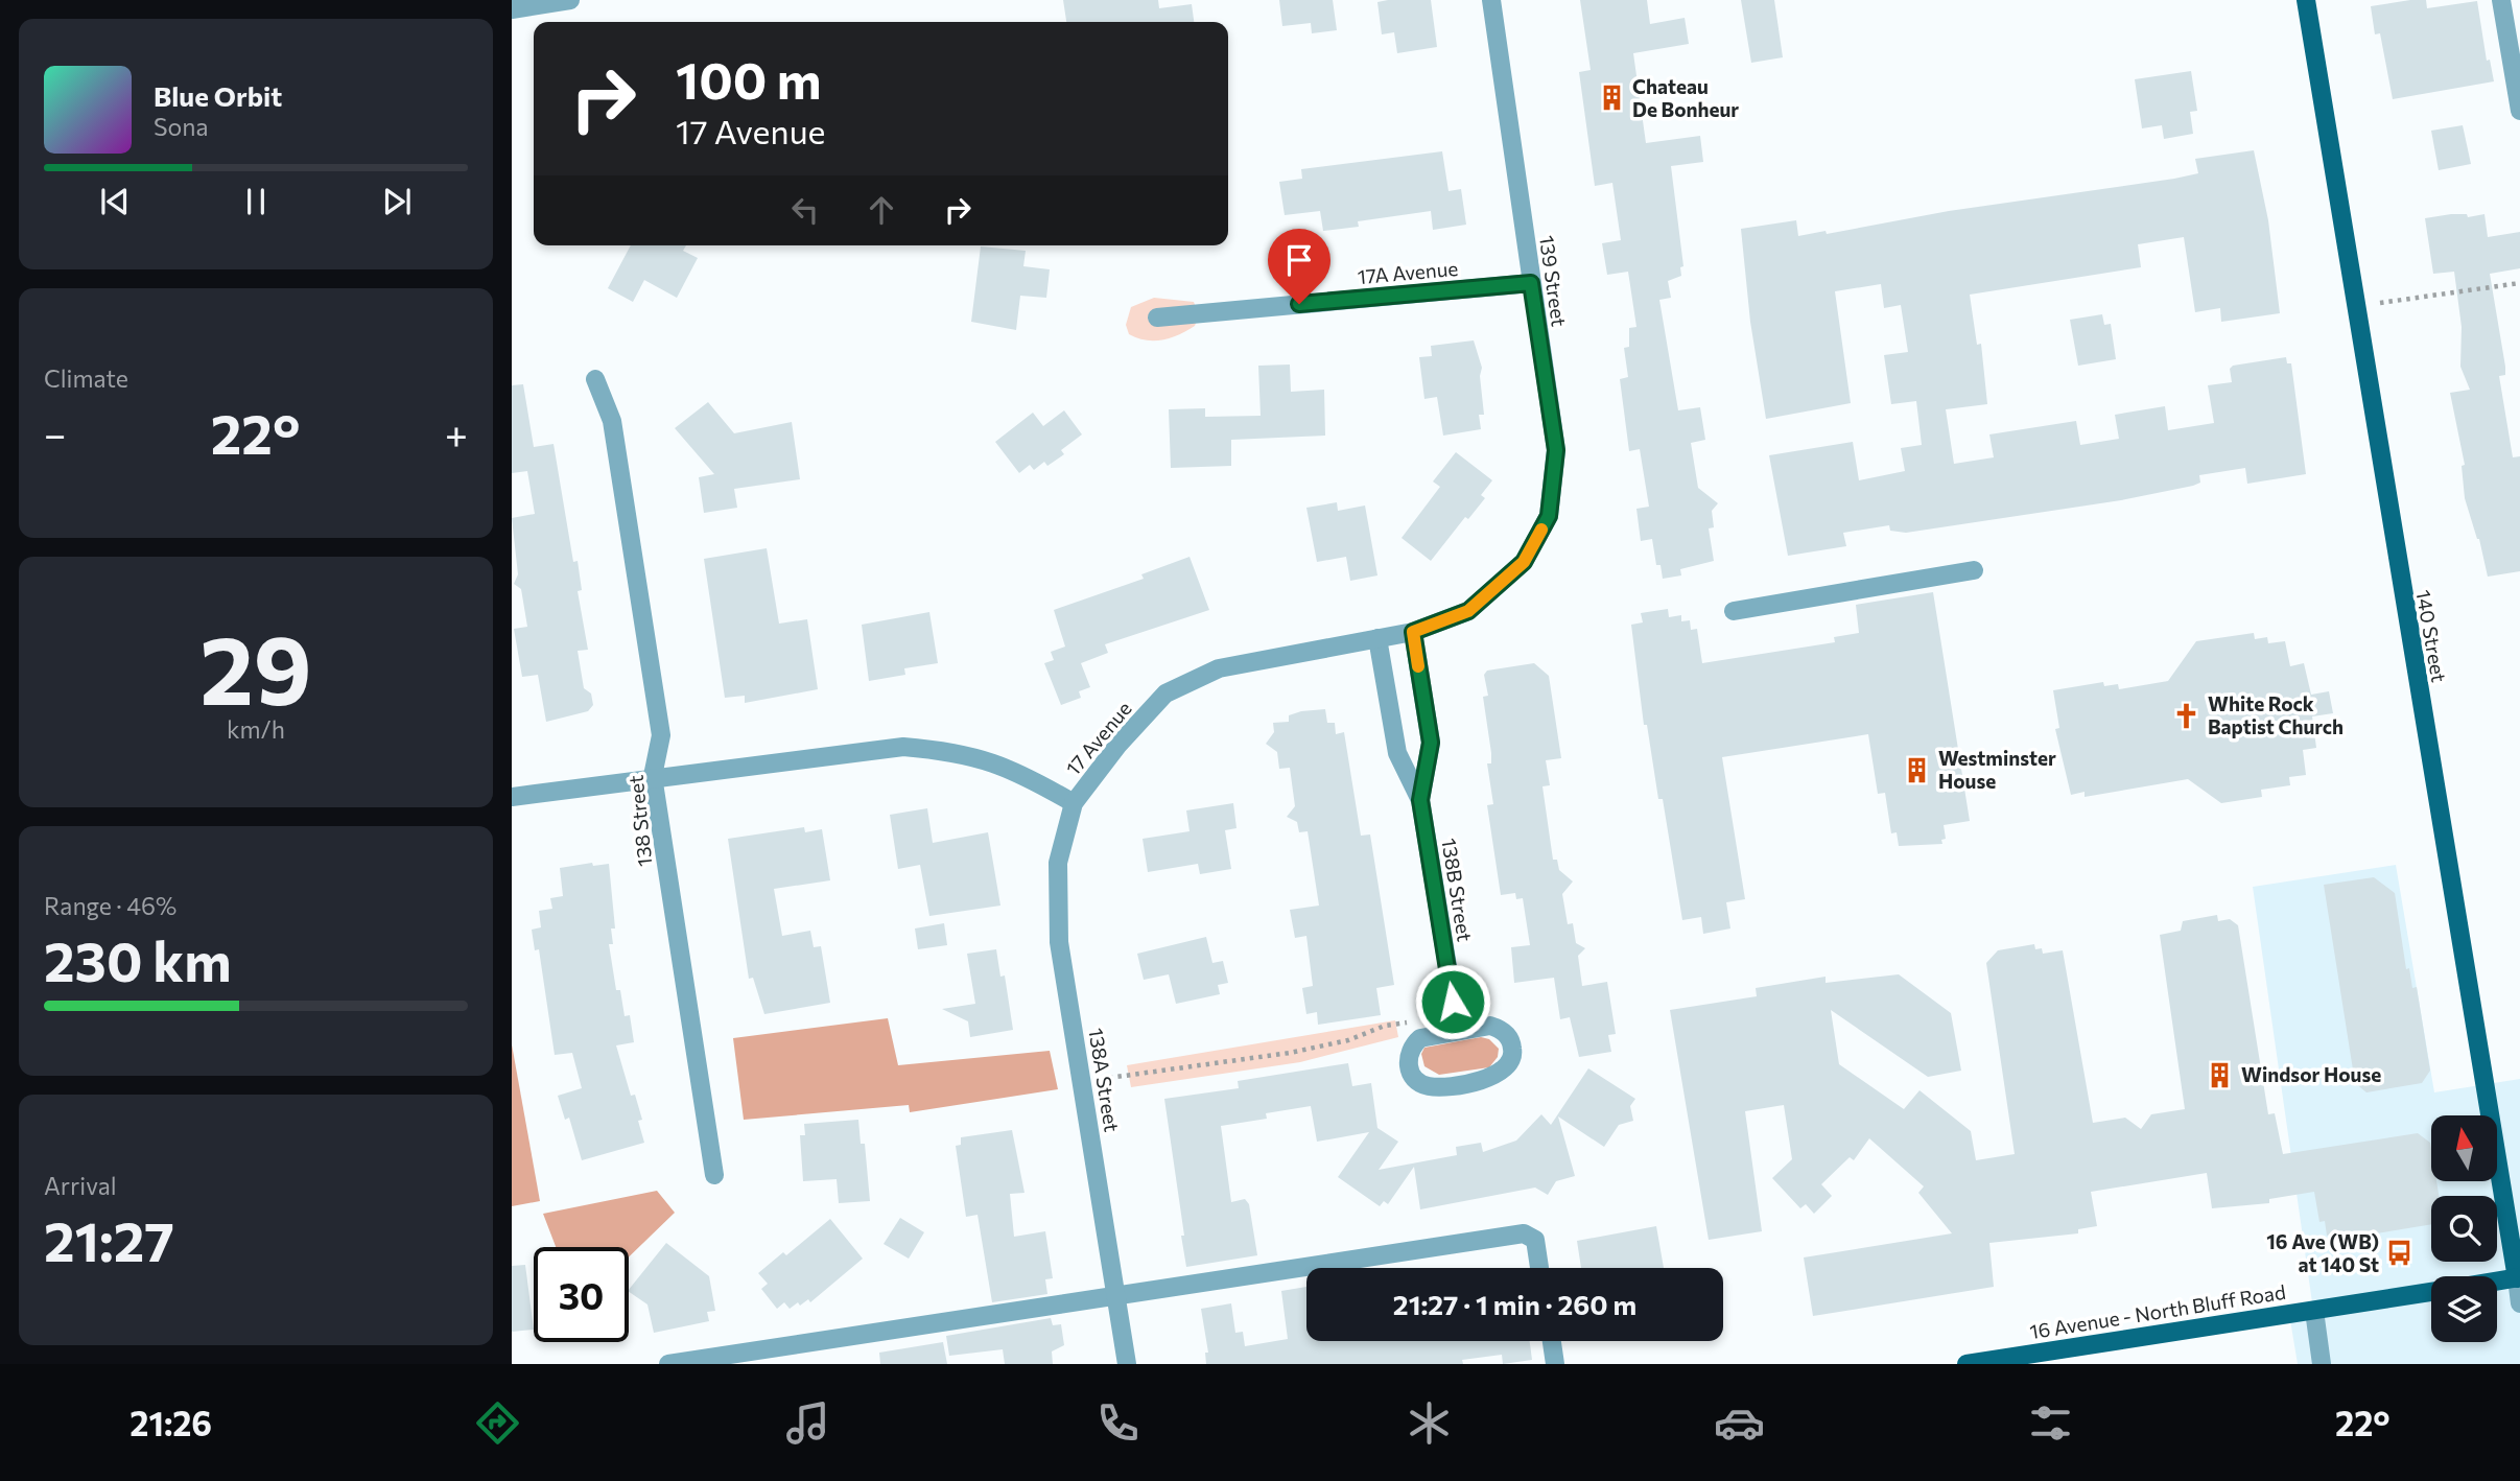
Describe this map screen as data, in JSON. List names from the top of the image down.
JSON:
{
  "streets": {
    "main road": ["140 Street", "16 Avenue - North Bluff Road"],
    "street": [
      "17A Avenue",
      "139 Street",
      "17 Avenue",
      "138 Street",
      "138B Street",
      "138A Street"
    ]
  },
  "crossings": [
    ["17A Avenue", "139 Street"],
    ["139 Street", "17 Avenue"],
    ["17 Avenue", "138 Street"],
    ["17 Avenue", "138B Street"],
    ["17 Avenue", "138A Street"]
  ],
  "places": {
    "building": ["Chateau De Bonheur", "Westminster House", "Windsor House"],
    "church": ["White Rock Baptist Church"],
    "bus stop": ["16 Ave (WB) at 140 St"]
  },
  "north": "top",
  "page": {
    "turn": ["100 m", "17 Avenue"],
    "song": ["Blue Orbit", "Sona"],
    "tile": [
      "Climate",
      ["29", "km/h"],
      ["Range · 46%", "230 km"],
      ["Arrival", "21:27"]
    ],
    "heat": ["−", "22°", "+"],
    "limit": "30",
    "trip": "21:27 · 1 min · 260 m",
    "tabs": ["21:26", "22°"]
  }
}
